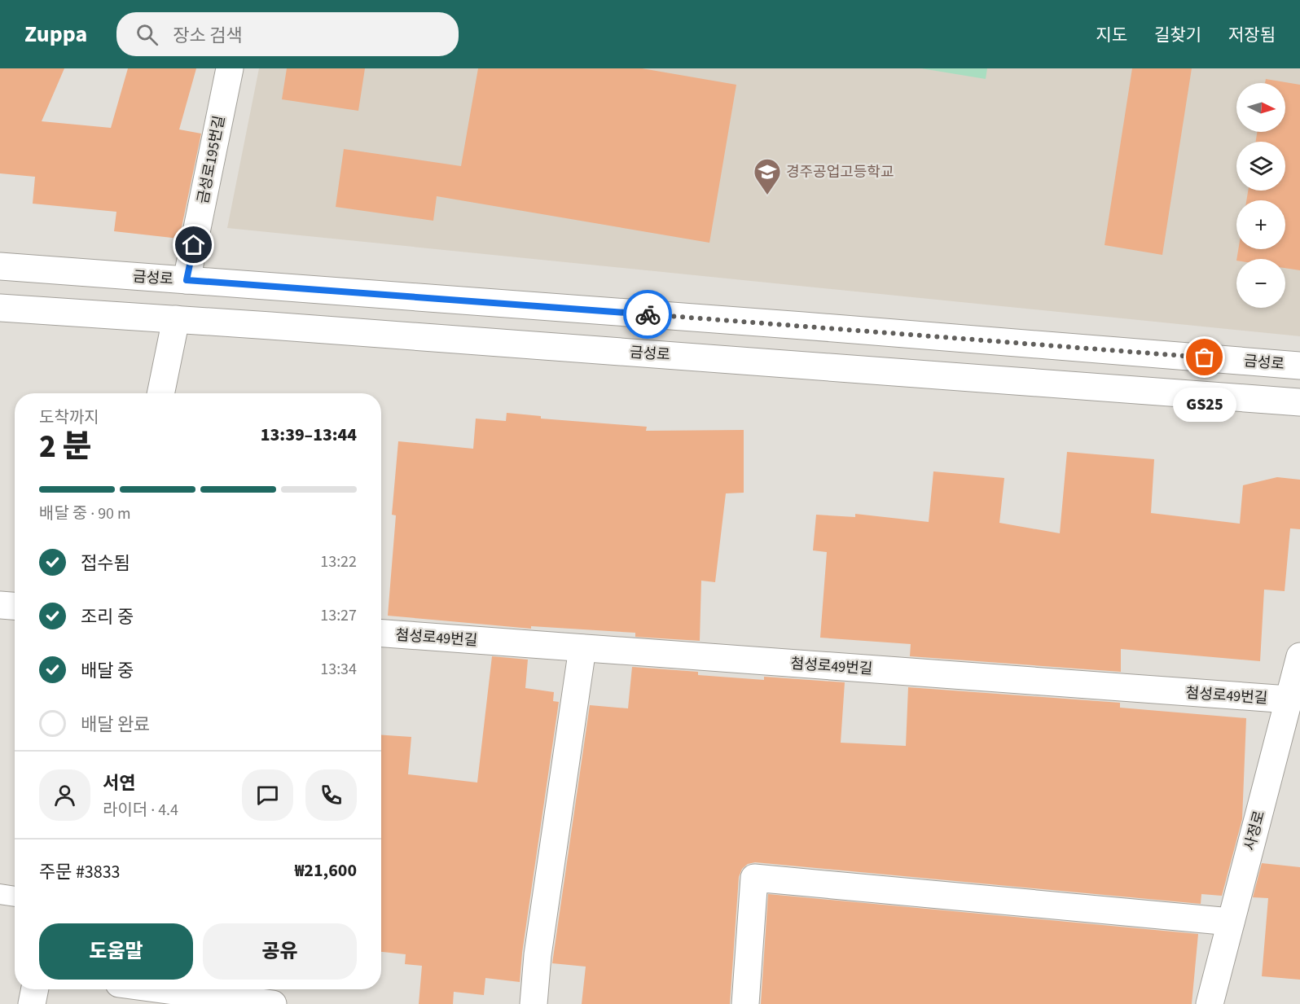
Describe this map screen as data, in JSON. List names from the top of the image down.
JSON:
{
  "streets": {
    "street": [
      "금성로195번길",
      "금성로",
      "첨성로49번길",
      "사정로"
    ]
  },
  "crossings": [
    ["금성로195번길", "금성로"],
    ["첨성로49번길", "사정로"]
  ],
  "places": {
    "school or university": ["경주공업고등학교"],
    "other": ["GS25"]
  },
  "north": "right",
  "page": {
    "header": "Zuppa",
    "search": "장소 검색",
    "nav": ["지도", "길찾기", "저장됨"],
    "map_buttons": ["+", "−"],
    "bubble": "GS25",
    "heading": ["2 분", "도착까지", "13:39–13:44"],
    "panel": [
      "서연",
      "라이더 · 4.4",
      "주문 #3833",
      "₩21,600"
    ],
    "bar": "배달 중 · 90 m",
    "list": [
      ["접수됨", "13:22"],
      ["조리 중", "13:27"],
      ["배달 중", "13:34"],
      "배달 완료"
    ],
    "buttons": ["도움말", "공유"]
  }
}
